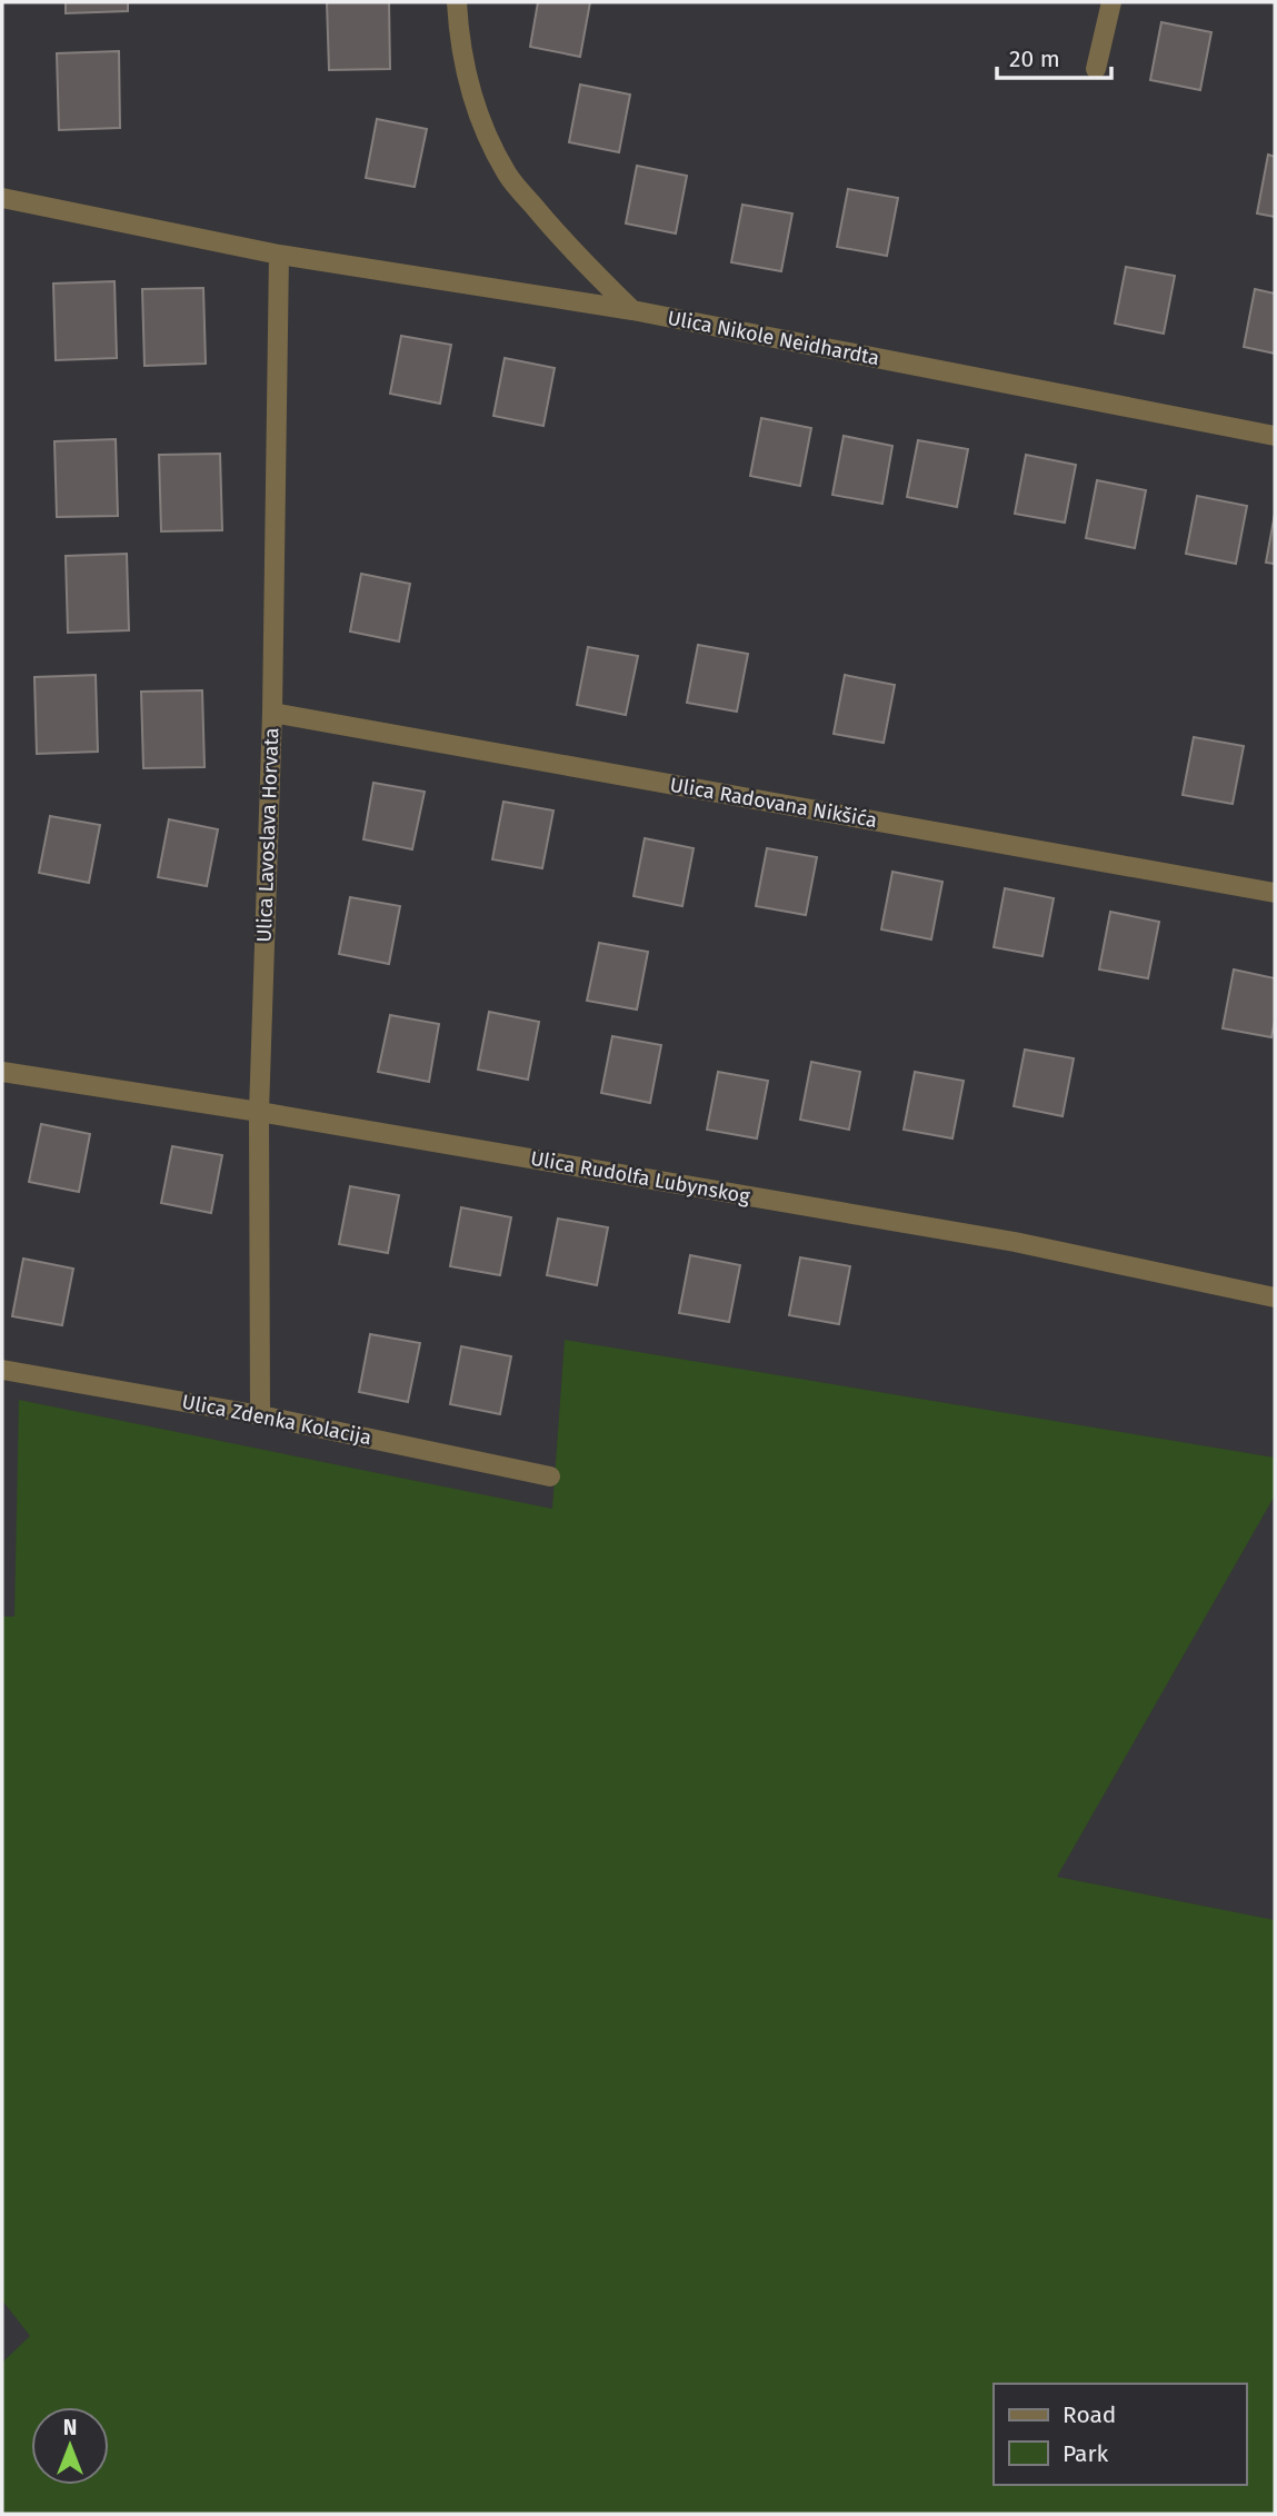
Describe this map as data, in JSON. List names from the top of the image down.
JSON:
{
  "streets": {
    "street": [
      "Ulica Nikole Neidhardta",
      "Ulica Radovana Nikšića",
      "Ulica Lavoslava Horvata",
      "Ulica Rudolfa Lubynskog",
      "Ulica Zdenka Kolacija"
    ]
  },
  "crossings": [
    ["Ulica Radovana Nikšića", "Ulica Lavoslava Horvata"],
    ["Ulica Lavoslava Horvata", "Ulica Rudolfa Lubynskog"],
    ["Ulica Lavoslava Horvata", "Ulica Zdenka Kolacija"]
  ],
  "legend": ["Road", "Park"],
  "scale_bar": "20 m",
  "north": "top"
}
